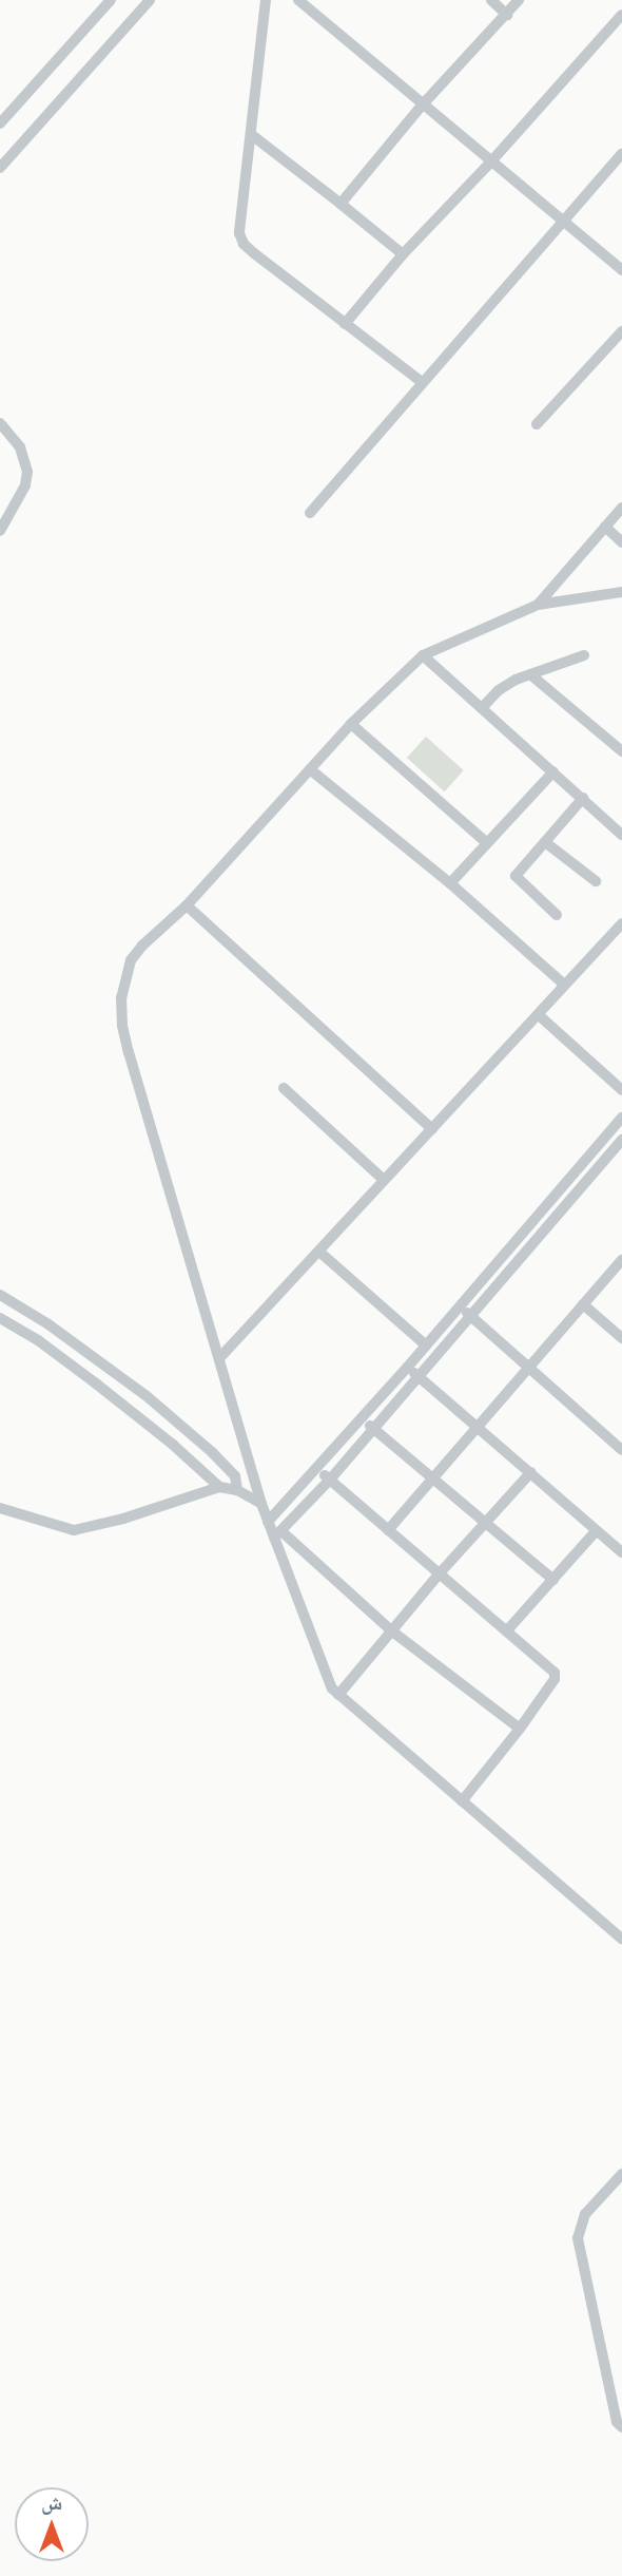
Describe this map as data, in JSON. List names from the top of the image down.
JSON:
{
  "north": "top"
}
